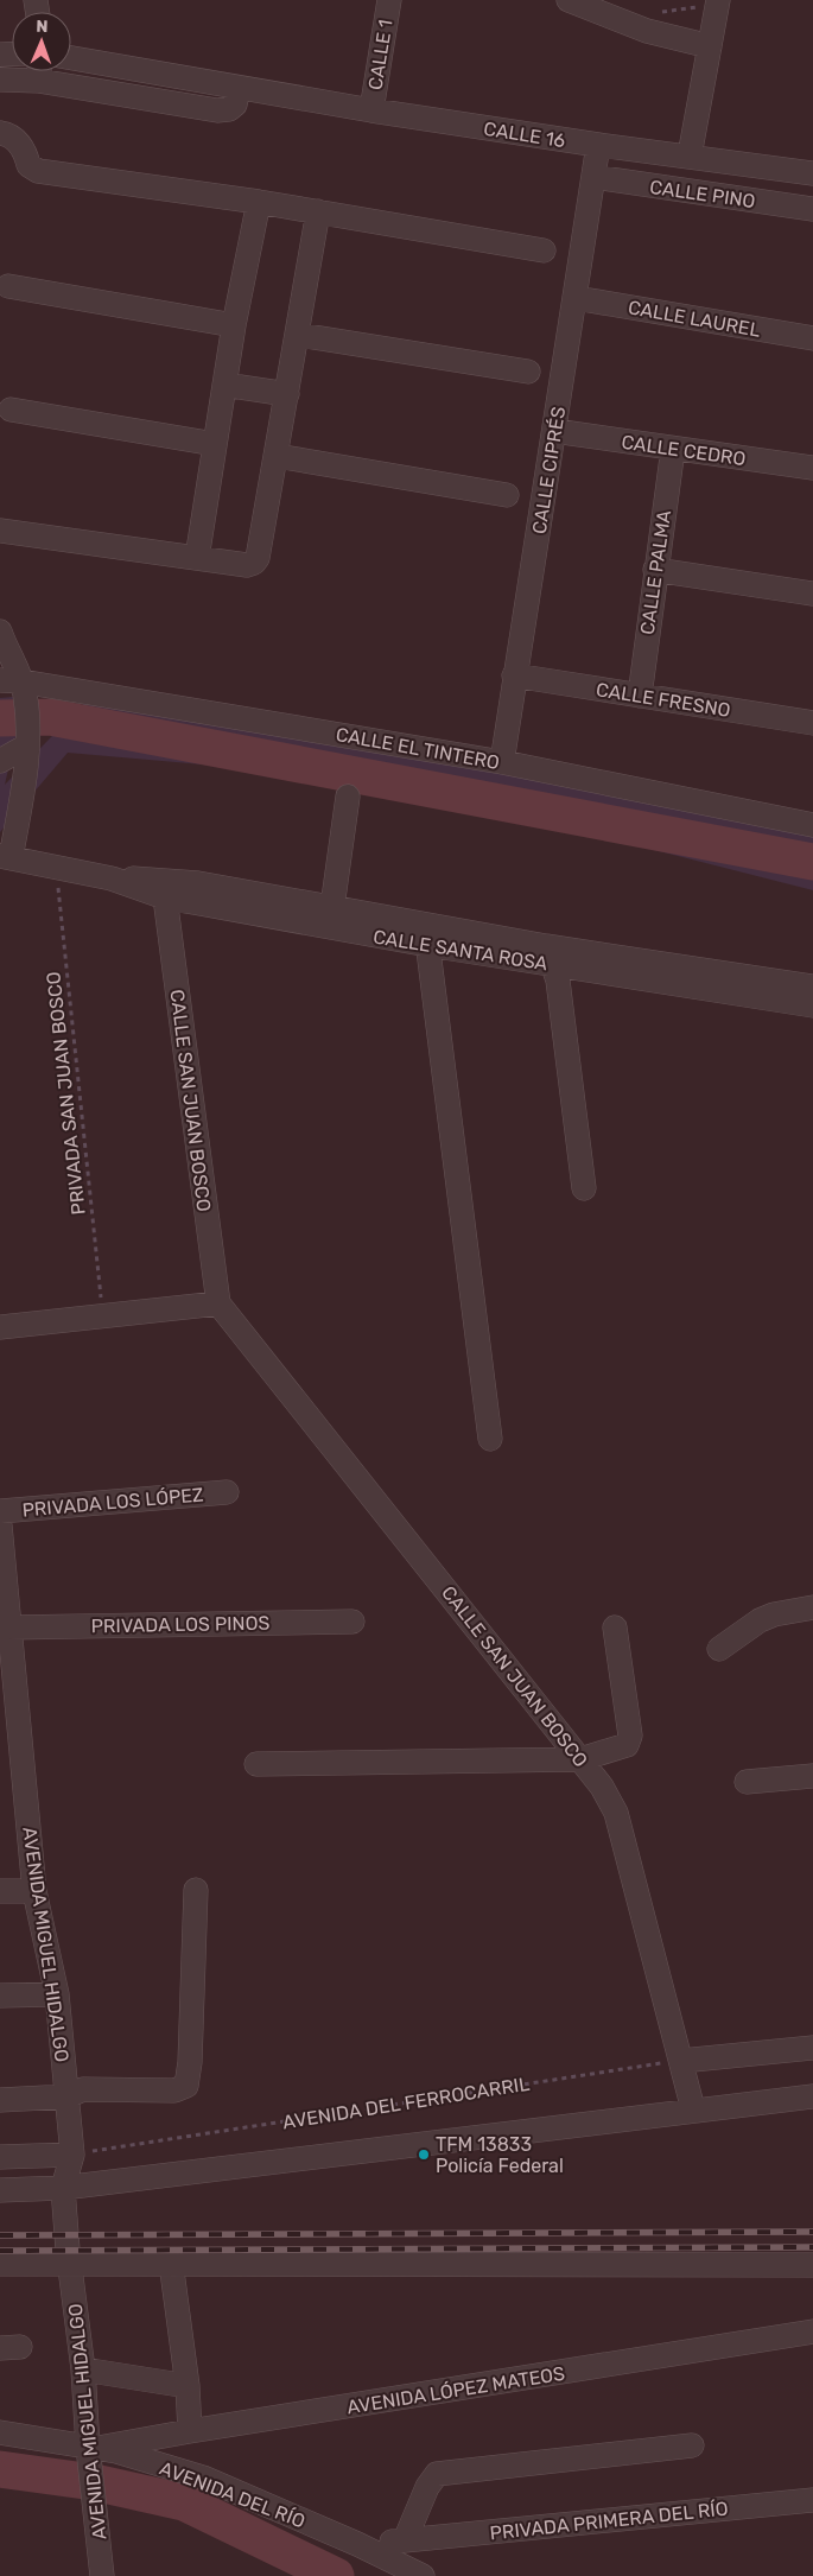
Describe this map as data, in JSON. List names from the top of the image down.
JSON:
{
  "streets": {
    "street": [
      "CALLE 1",
      "CALLE 16",
      "CALLE PINO",
      "CALLE LAUREL",
      "CALLE CEDRO",
      "CALLE CIPRÉS",
      "CALLE PALMA",
      "CALLE FRESNO",
      "CALLE EL TINTERO",
      "CALLE SANTA ROSA",
      "CALLE SAN JUAN BOSCO",
      "PRIVADA LOS LÓPEZ",
      "PRIVADA LOS PINOS",
      "AVENIDA MIGUEL HIDALGO",
      "AVENIDA LÓPEZ MATEOS",
      "AVENIDA DEL RÍO",
      "PRIVADA PRIMERA DEL RÍO"
    ],
    "path": ["PRIVADA SAN JUAN BOSCO", "AVENIDA DEL FERROCARRIL"]
  },
  "crossings": [
    ["CALLE 1", "CALLE 16"],
    ["CALLE 16", "CALLE CIPRÉS"],
    ["CALLE PINO", "CALLE CIPRÉS"],
    ["CALLE LAUREL", "CALLE CIPRÉS"],
    ["CALLE CEDRO", "CALLE CIPRÉS"],
    ["CALLE CEDRO", "CALLE PALMA"],
    ["CALLE CIPRÉS", "CALLE FRESNO"],
    ["CALLE CIPRÉS", "CALLE EL TINTERO"],
    ["CALLE PALMA", "CALLE FRESNO"],
    ["CALLE SANTA ROSA", "PRIVADA SAN JUAN BOSCO"],
    ["CALLE SANTA ROSA", "CALLE SAN JUAN BOSCO"],
    ["CALLE SAN JUAN BOSCO", "AVENIDA DEL FERROCARRIL"],
    ["PRIVADA LOS PINOS", "AVENIDA MIGUEL HIDALGO"],
    ["AVENIDA MIGUEL HIDALGO", "AVENIDA DEL FERROCARRIL"],
    ["AVENIDA MIGUEL HIDALGO", "AVENIDA LÓPEZ MATEOS"],
    ["AVENIDA MIGUEL HIDALGO", "AVENIDA DEL RÍO"],
    ["AVENIDA LÓPEZ MATEOS", "AVENIDA DEL RÍO"],
    ["AVENIDA DEL RÍO", "PRIVADA PRIMERA DEL RÍO"]
  ],
  "places": ["TFM 13833 Policía Federal"],
  "north": "top"
}
